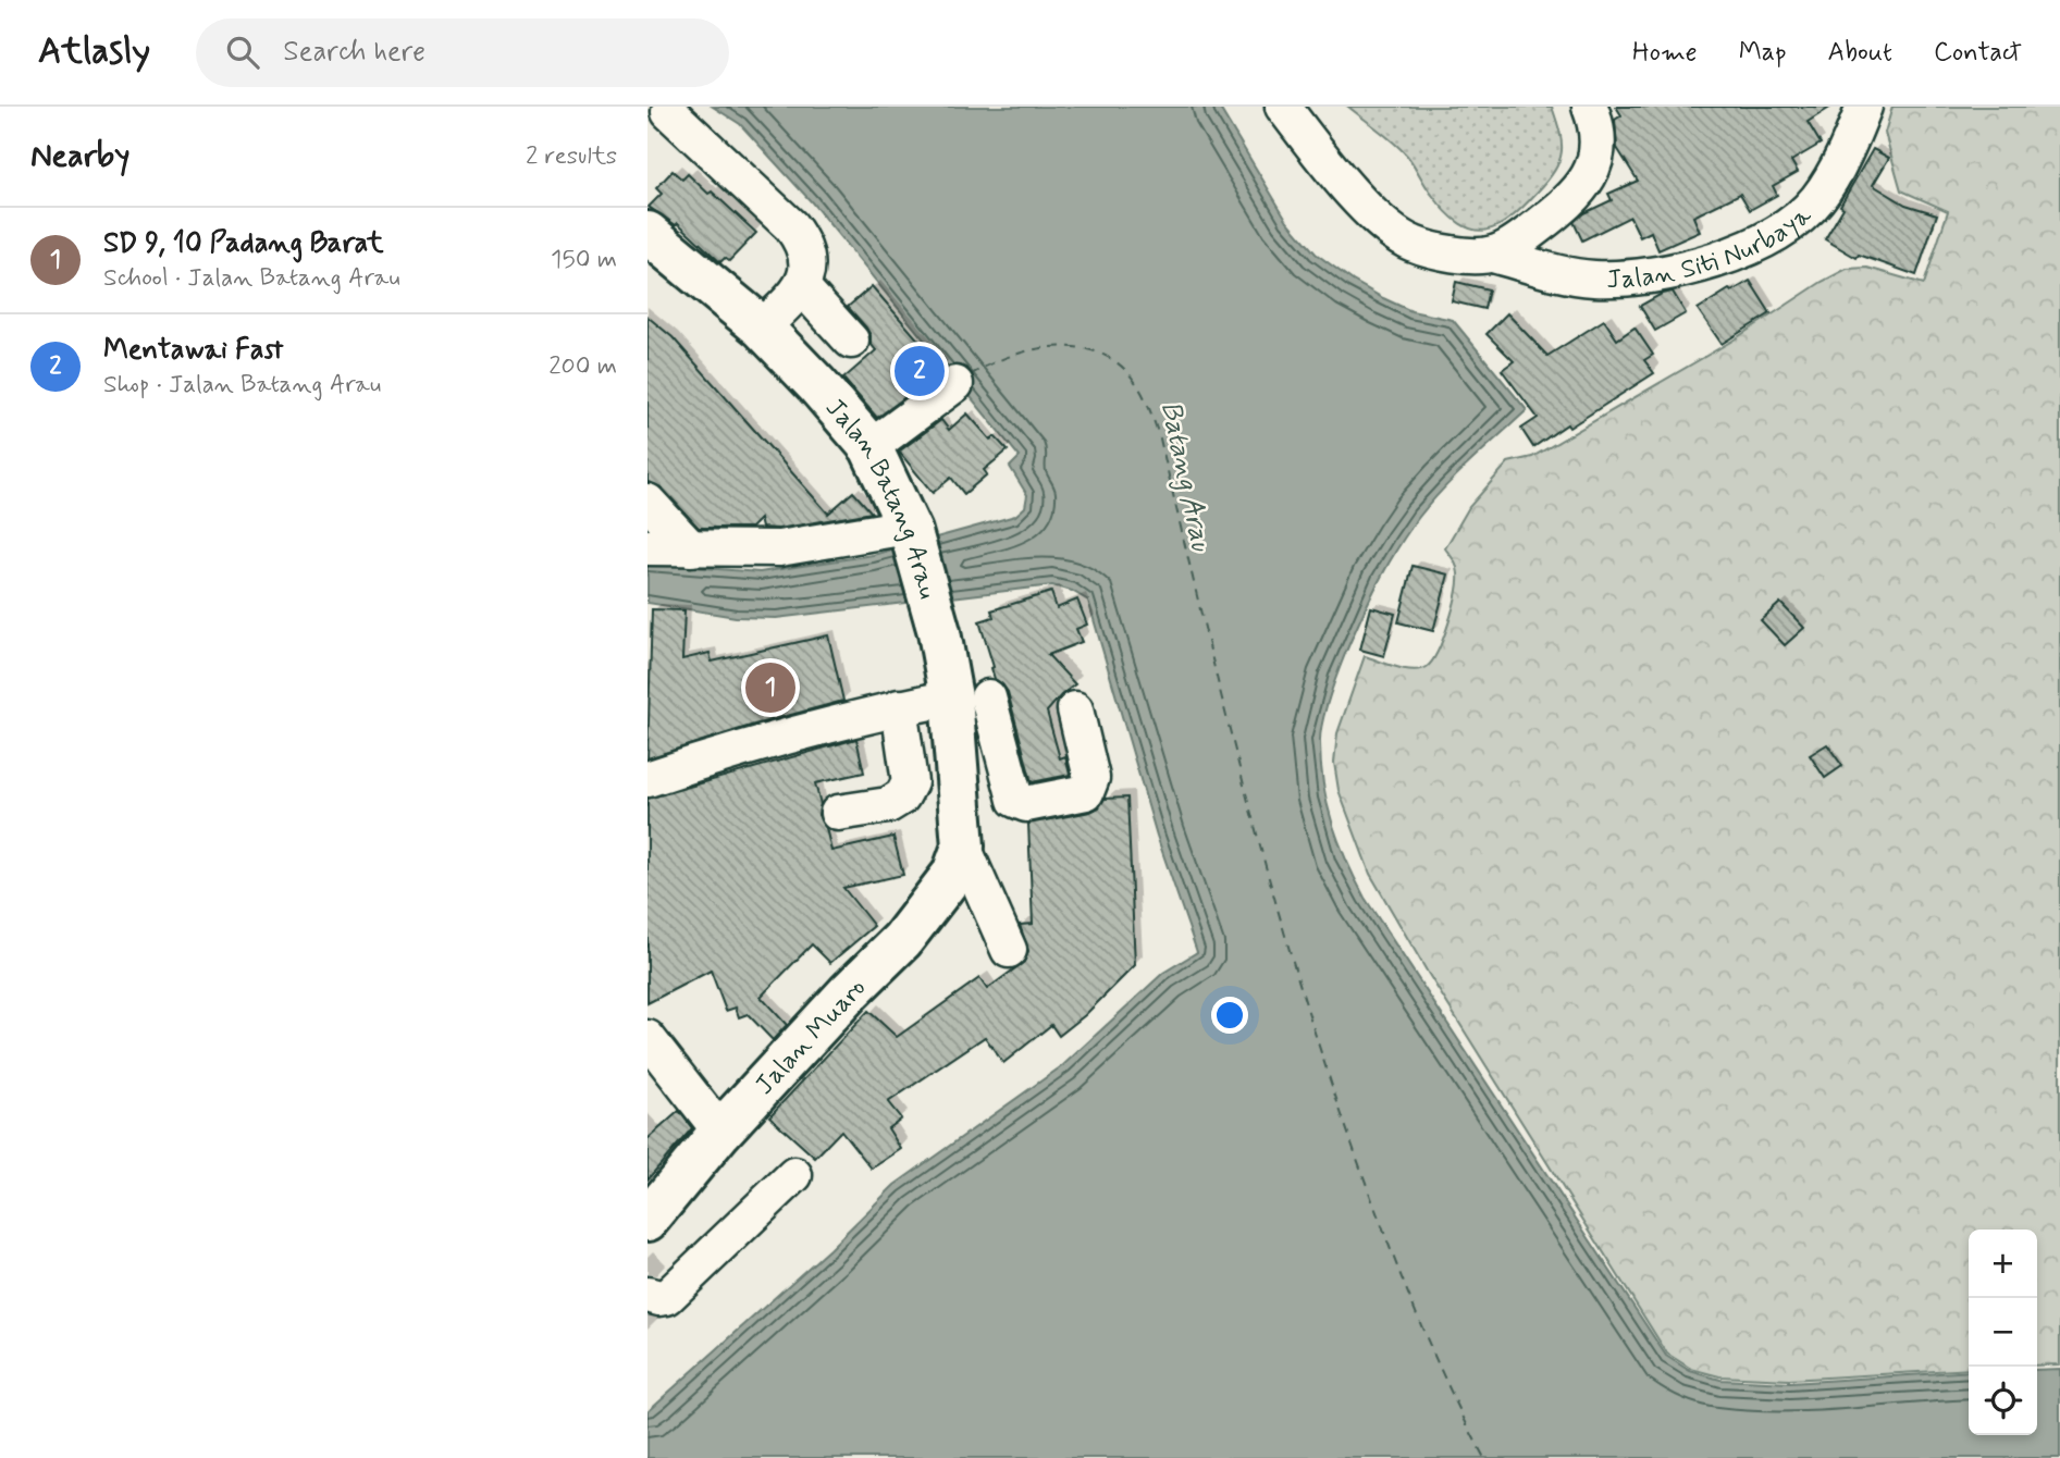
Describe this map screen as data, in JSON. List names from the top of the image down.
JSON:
{
  "streets": {
    "main road": ["Jalan Batang Arau", "Jalan Muaro"],
    "street": ["Jalan Siti Nurbaya"]
  },
  "crossings": [
    ["Jalan Batang Arau", "Jalan Muaro"]
  ],
  "water": ["Batang Arau"],
  "page": {
    "header": "Atlasly",
    "search": "Search here",
    "nav": [
      "Home",
      "Map",
      "About",
      "Contact"
    ],
    "heading": ["Nearby", "2 results"],
    "list": [
      {
        "mark": "1",
        "name": "SD 9, 10 Padang Barat",
        "note": "School · Jalan Batang Arau",
        "value": "150 m"
      },
      {
        "mark": "2",
        "name": "Mentawai Fast",
        "note": "Shop · Jalan Batang Arau",
        "value": "200 m"
      }
    ],
    "pins": ["2", "1"],
    "map_buttons": ["+", "−"]
  }
}
